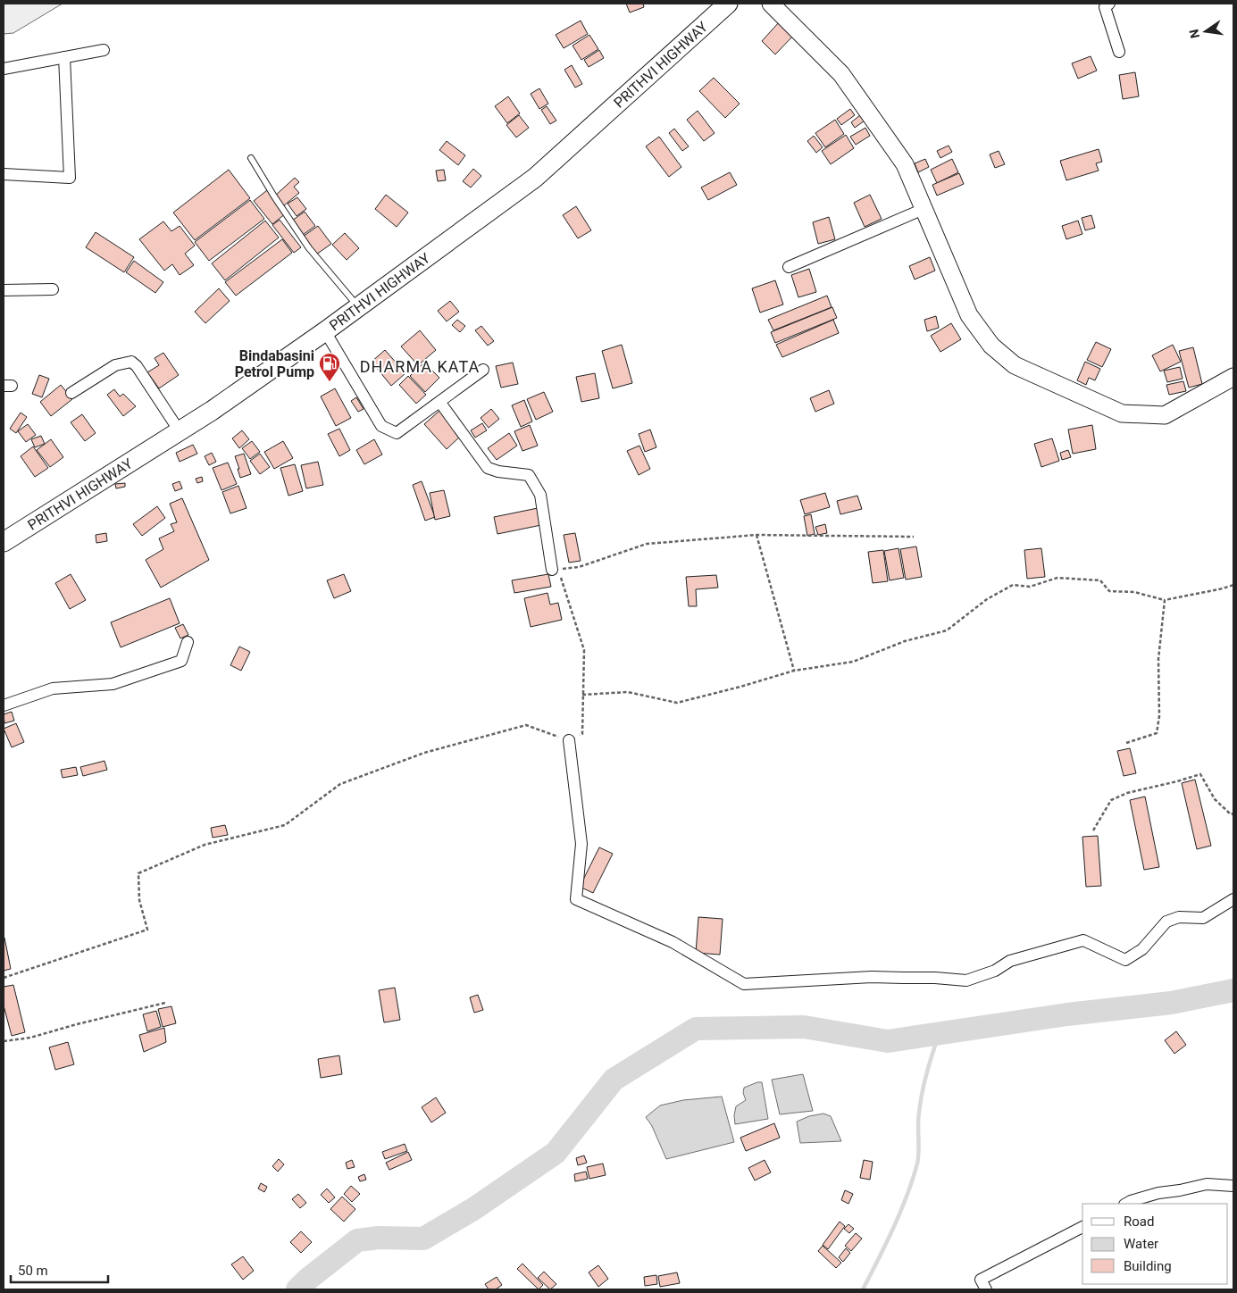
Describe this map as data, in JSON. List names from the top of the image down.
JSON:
{
  "streets": {
    "highway": ["PRITHVI HIGHWAY"]
  },
  "districts": ["DHARMA KATA"],
  "places": {
    "fuel station": ["Bindabasini Petrol Pump"]
  },
  "legend": ["Road", "Water", "Building"],
  "scale_bar": "50 m",
  "north": "left"
}
